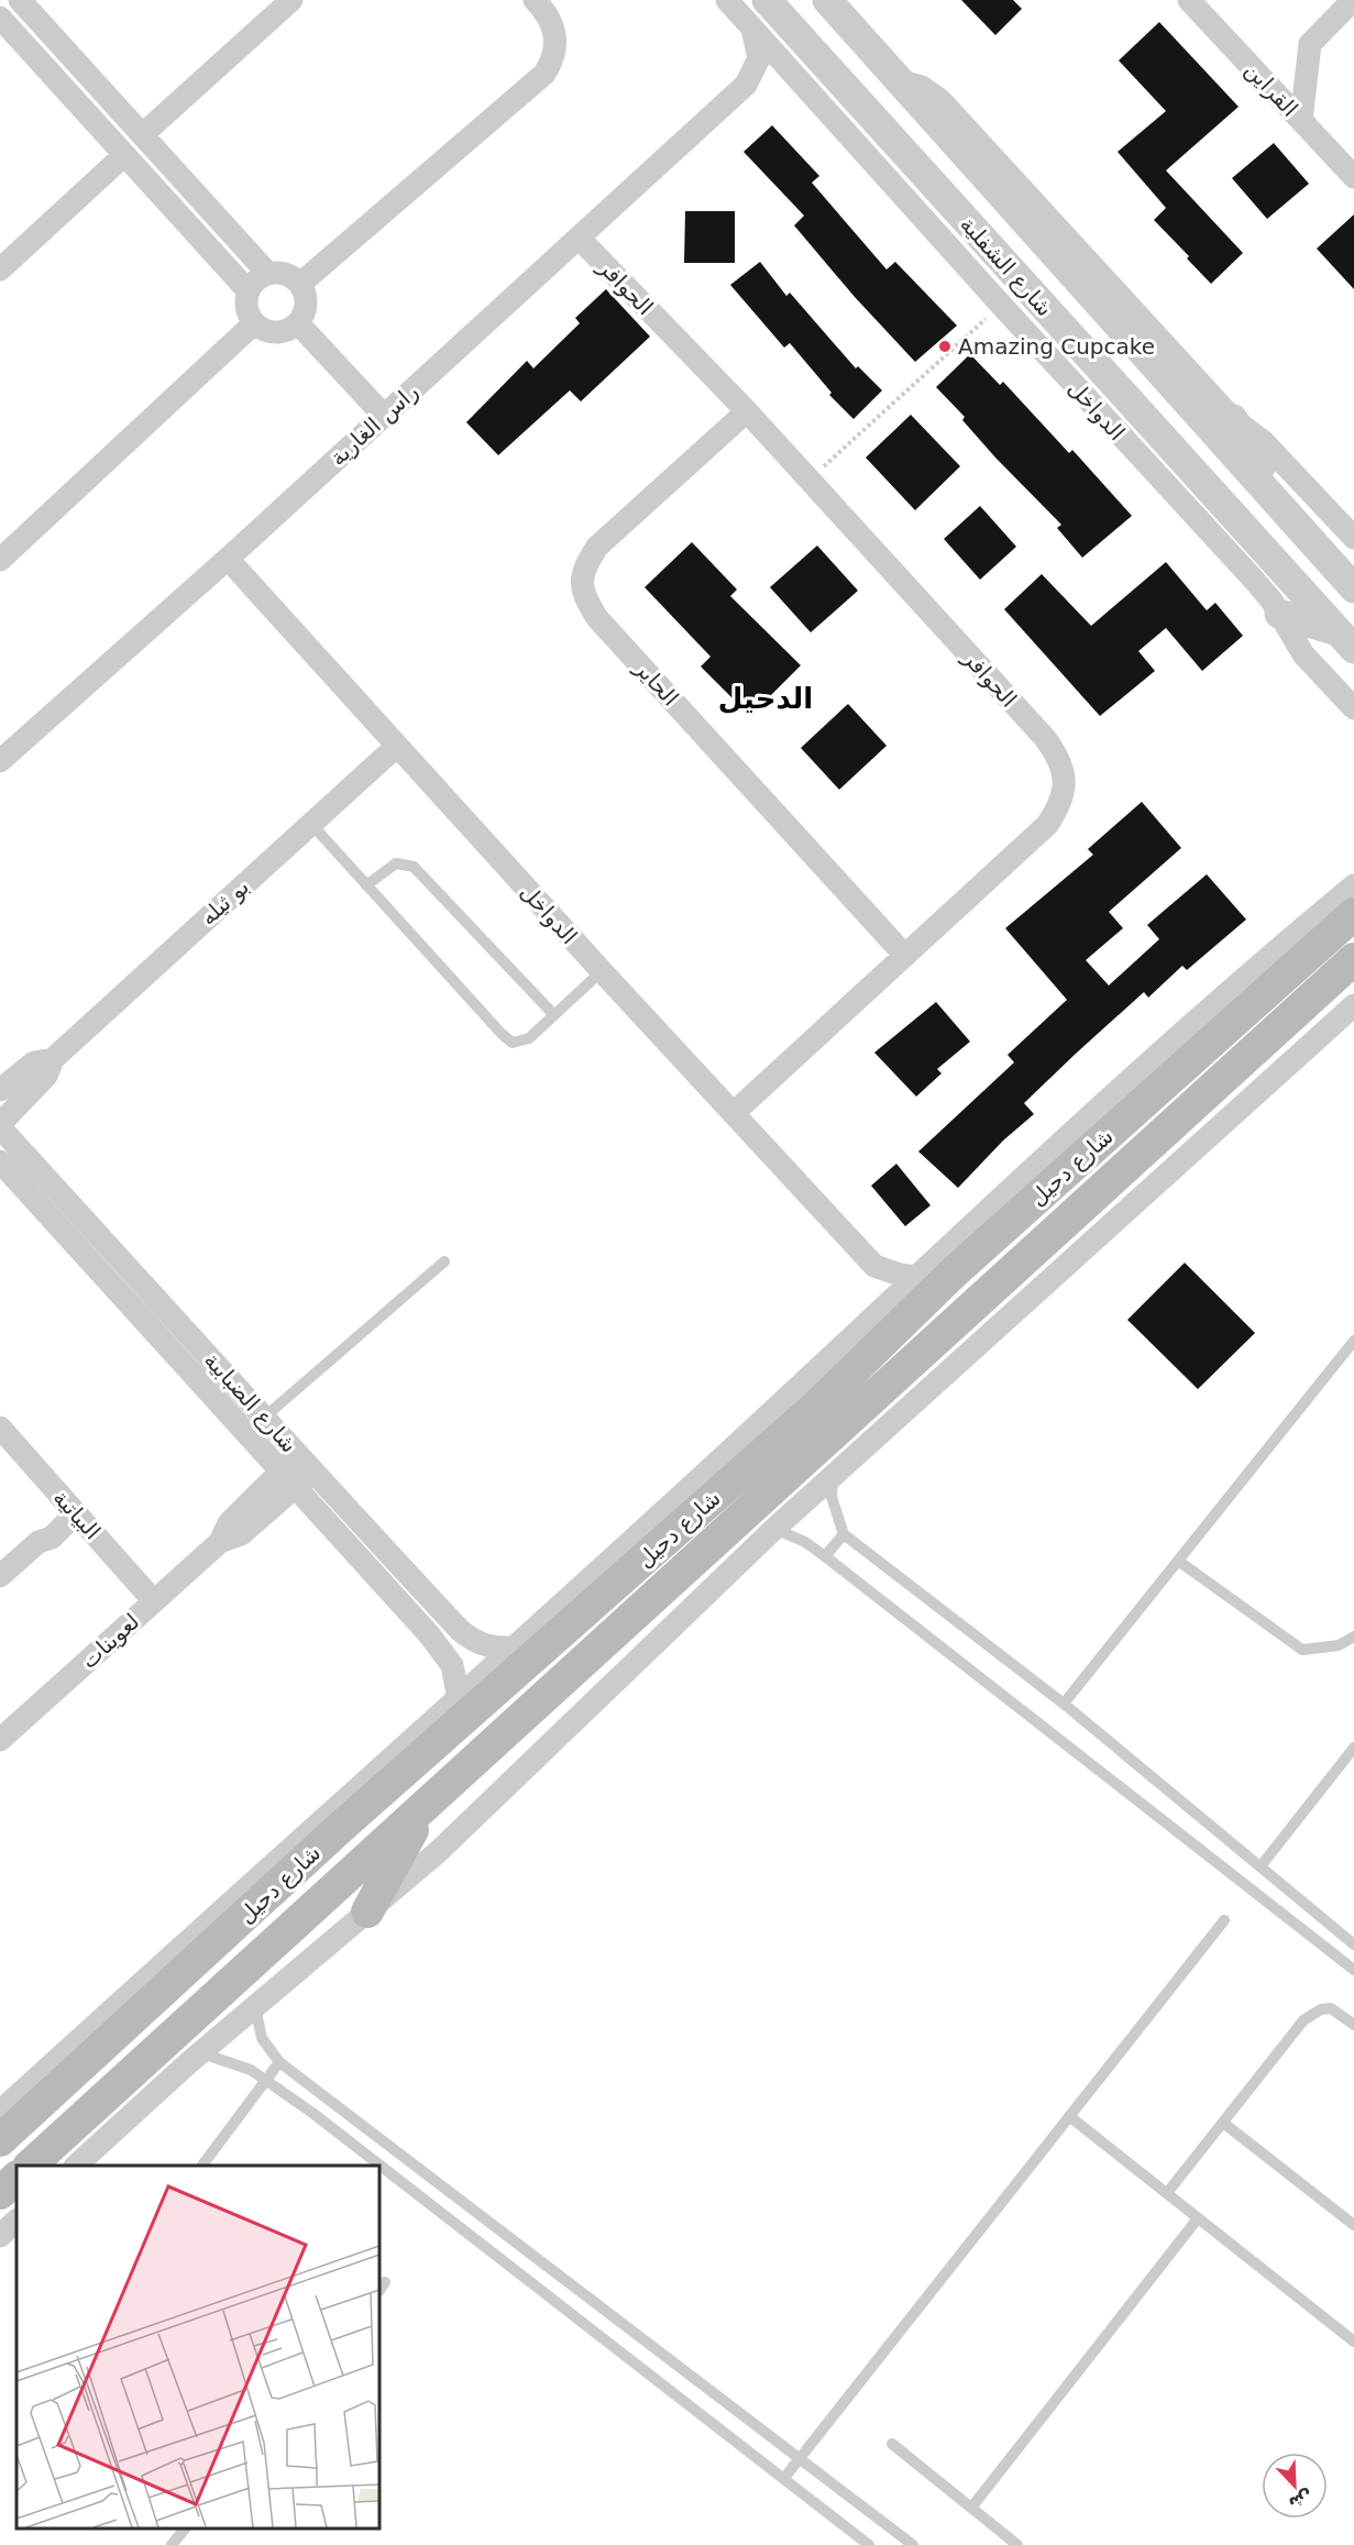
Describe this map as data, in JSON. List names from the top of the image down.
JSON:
{
  "streets": {
    "main road": ["شارع دحيل"],
    "street": [
      "القراين",
      "شارع الشفلية",
      "الحوافر",
      "الدواخل",
      "راس الغارية",
      "الحاير",
      "بو ثيله",
      "شارع الضبابية",
      "البياتية",
      "لعوينات"
    ]
  },
  "crossings": [
    ["الحوافر", "الدواخل"],
    ["الحوافر", "راس الغارية"],
    ["الحوافر", "الحاير"],
    ["الدواخل", "راس الغارية"],
    ["الدواخل", "بو ثيله"],
    ["بو ثيله", "شارع الضبابية"],
    ["شارع دحيل", "شارع الضبابية"],
    ["شارع الضبابية", "لعوينات"],
    ["البياتية", "لعوينات"]
  ],
  "districts": ["الدحيل"],
  "places": ["Amazing Cupcake"],
  "north": "bottom right"
}
